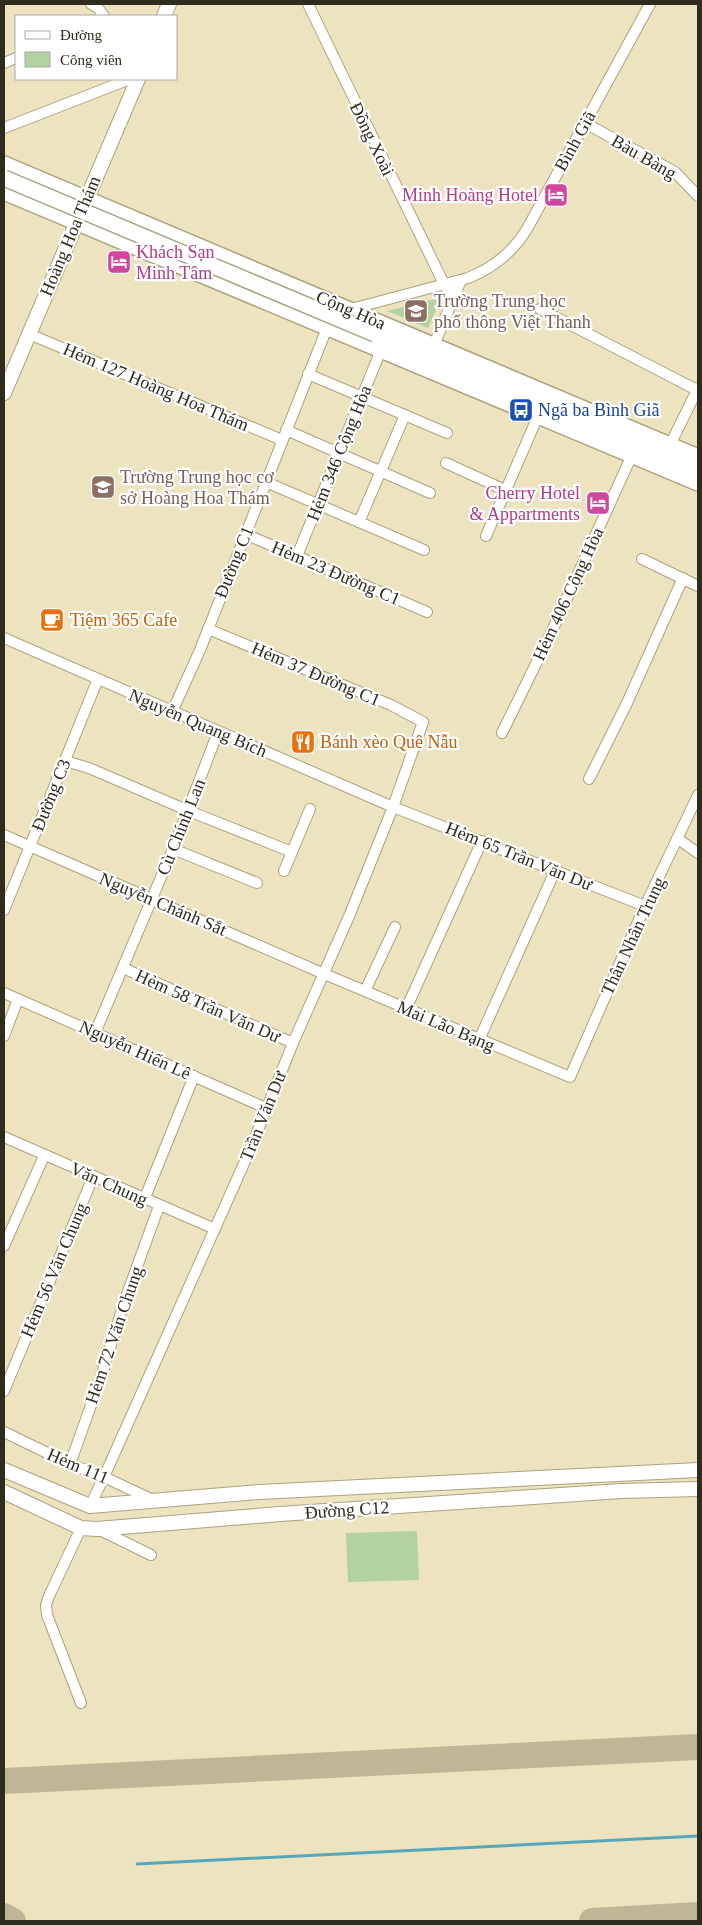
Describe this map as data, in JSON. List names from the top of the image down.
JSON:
{
  "streets": {
    "main road": ["Hoàng Hoa Thám", "Cộng Hòa", "Đường C12"],
    "street": [
      "Đồng Xoài",
      "Bình Giã",
      "Bàu Bàng",
      "Hẻm 127 Hoàng Hoa Thám",
      "Hẻm 346 Cộng Hòa",
      "Đường C1",
      "Hẻm 23 Đường C1",
      "Hẻm 406 Cộng Hòa",
      "Hẻm 37 Đường C1",
      "Nguyễn Quang Bích",
      "Đường C3",
      "Cù Chính Lan",
      "Hẻm 65 Trần Văn Dư",
      "Nguyễn Chánh Sắt",
      "Thân Nhân Trung",
      "Hẻm 58 Trần Văn Dư",
      "Mai Lão Bạng",
      "Nguyễn Hiến Lê",
      "Trần Văn Dư",
      "Văn Chung",
      "Hẻm 56 Văn Chung",
      "Hẻm 72 Văn Chung",
      "Hẻm 111"
    ]
  },
  "crossings": [
    ["Đồng Xoài", "Bình Giã"],
    ["Bình Giã", "Bàu Bàng"],
    ["Bình Giã", "Cộng Hòa"],
    ["Hoàng Hoa Thám", "Cộng Hòa"],
    ["Hoàng Hoa Thám", "Hẻm 127 Hoàng Hoa Thám"],
    ["Cộng Hòa", "Hẻm 346 Cộng Hòa"],
    ["Cộng Hòa", "Đường C1"],
    ["Cộng Hòa", "Hẻm 406 Cộng Hòa"],
    ["Hẻm 127 Hoàng Hoa Thám", "Hẻm 346 Cộng Hòa"],
    ["Hẻm 127 Hoàng Hoa Thám", "Đường C1"],
    ["Hẻm 346 Cộng Hòa", "Hẻm 23 Đường C1"],
    ["Đường C1", "Hẻm 23 Đường C1"],
    ["Đường C1", "Hẻm 37 Đường C1"],
    ["Đường C1", "Nguyễn Quang Bích"],
    ["Hẻm 37 Đường C1", "Trần Văn Dư"],
    ["Nguyễn Quang Bích", "Đường C3"],
    ["Nguyễn Quang Bích", "Cù Chính Lan"],
    ["Nguyễn Quang Bích", "Hẻm 65 Trần Văn Dư"],
    ["Nguyễn Quang Bích", "Trần Văn Dư"],
    ["Đường C3", "Nguyễn Chánh Sắt"],
    ["Cù Chính Lan", "Nguyễn Chánh Sắt"],
    ["Cù Chính Lan", "Hẻm 58 Trần Văn Dư"],
    ["Cù Chính Lan", "Nguyễn Hiến Lê"],
    ["Hẻm 65 Trần Văn Dư", "Thân Nhân Trung"],
    ["Hẻm 65 Trần Văn Dư", "Trần Văn Dư"],
    ["Nguyễn Chánh Sắt", "Mai Lão Bạng"],
    ["Nguyễn Chánh Sắt", "Trần Văn Dư"],
    ["Thân Nhân Trung", "Mai Lão Bạng"],
    ["Hẻm 58 Trần Văn Dư", "Trần Văn Dư"],
    ["Mai Lão Bạng", "Trần Văn Dư"],
    ["Nguyễn Hiến Lê", "Trần Văn Dư"],
    ["Trần Văn Dư", "Văn Chung"],
    ["Trần Văn Dư", "Hẻm 111"],
    ["Trần Văn Dư", "Đường C12"],
    ["Văn Chung", "Hẻm 56 Văn Chung"],
    ["Văn Chung", "Hẻm 72 Văn Chung"],
    ["Hẻm 72 Văn Chung", "Hẻm 111"],
    ["Hẻm 111", "Đường C12"]
  ],
  "places": {
    "hotel": ["Minh Hoàng Hotel", "Khách Sạn Minh Tâm", "Cherry Hotel & Appartments"],
    "school or university": ["Trường Trung học phổ thông Việt Thanh", "Trường Trung học cơ sở Hoàng Hoa Thám"],
    "bus stop": ["Ngã ba Bình Giã"],
    "cafe": ["Tiệm 365 Cafe"],
    "restaurant": ["Bánh xèo Quê Nẫu"]
  },
  "legend": ["Đường", "Công viên"]
}
